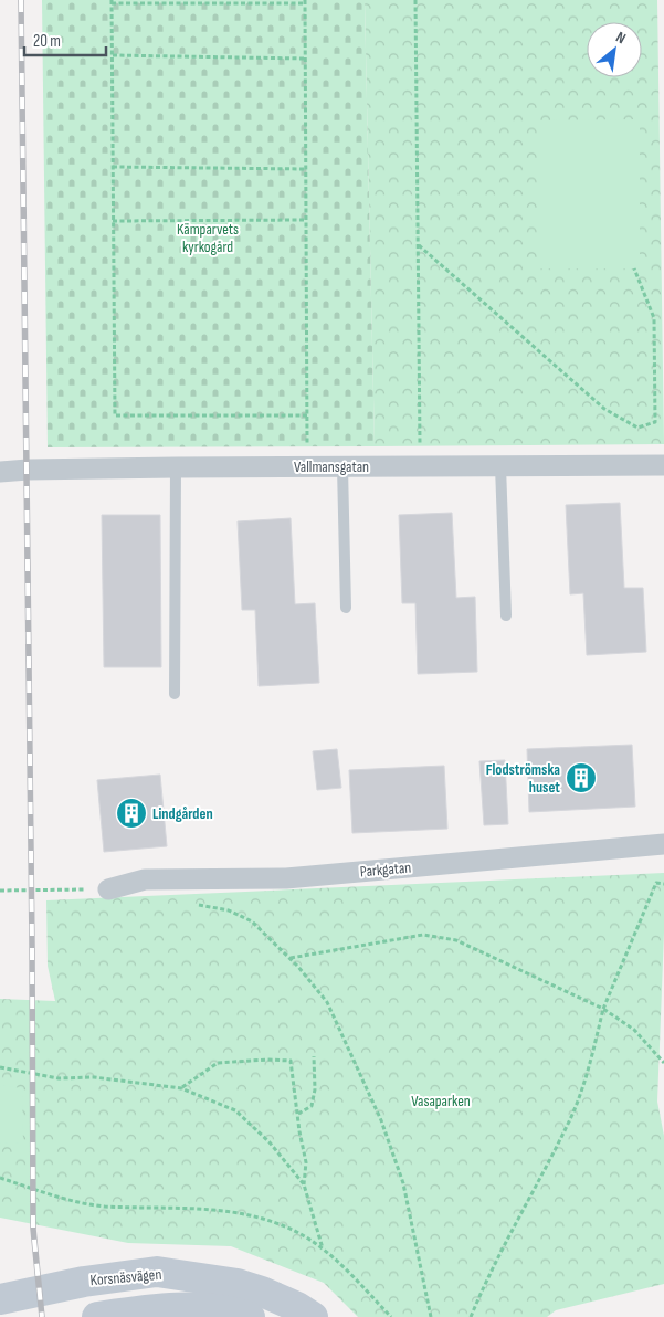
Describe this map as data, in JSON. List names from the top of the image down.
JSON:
{
  "streets": {
    "street": ["Vallmansgatan", "Parkgatan", "Korsnäsvägen"]
  },
  "parks": ["Kämparvets kyrkogård", "Vasaparken"],
  "places": {
    "building": ["Flodströmska huset", "Lindgården"]
  },
  "scale_bar": "20 m",
  "north": "top right"
}
